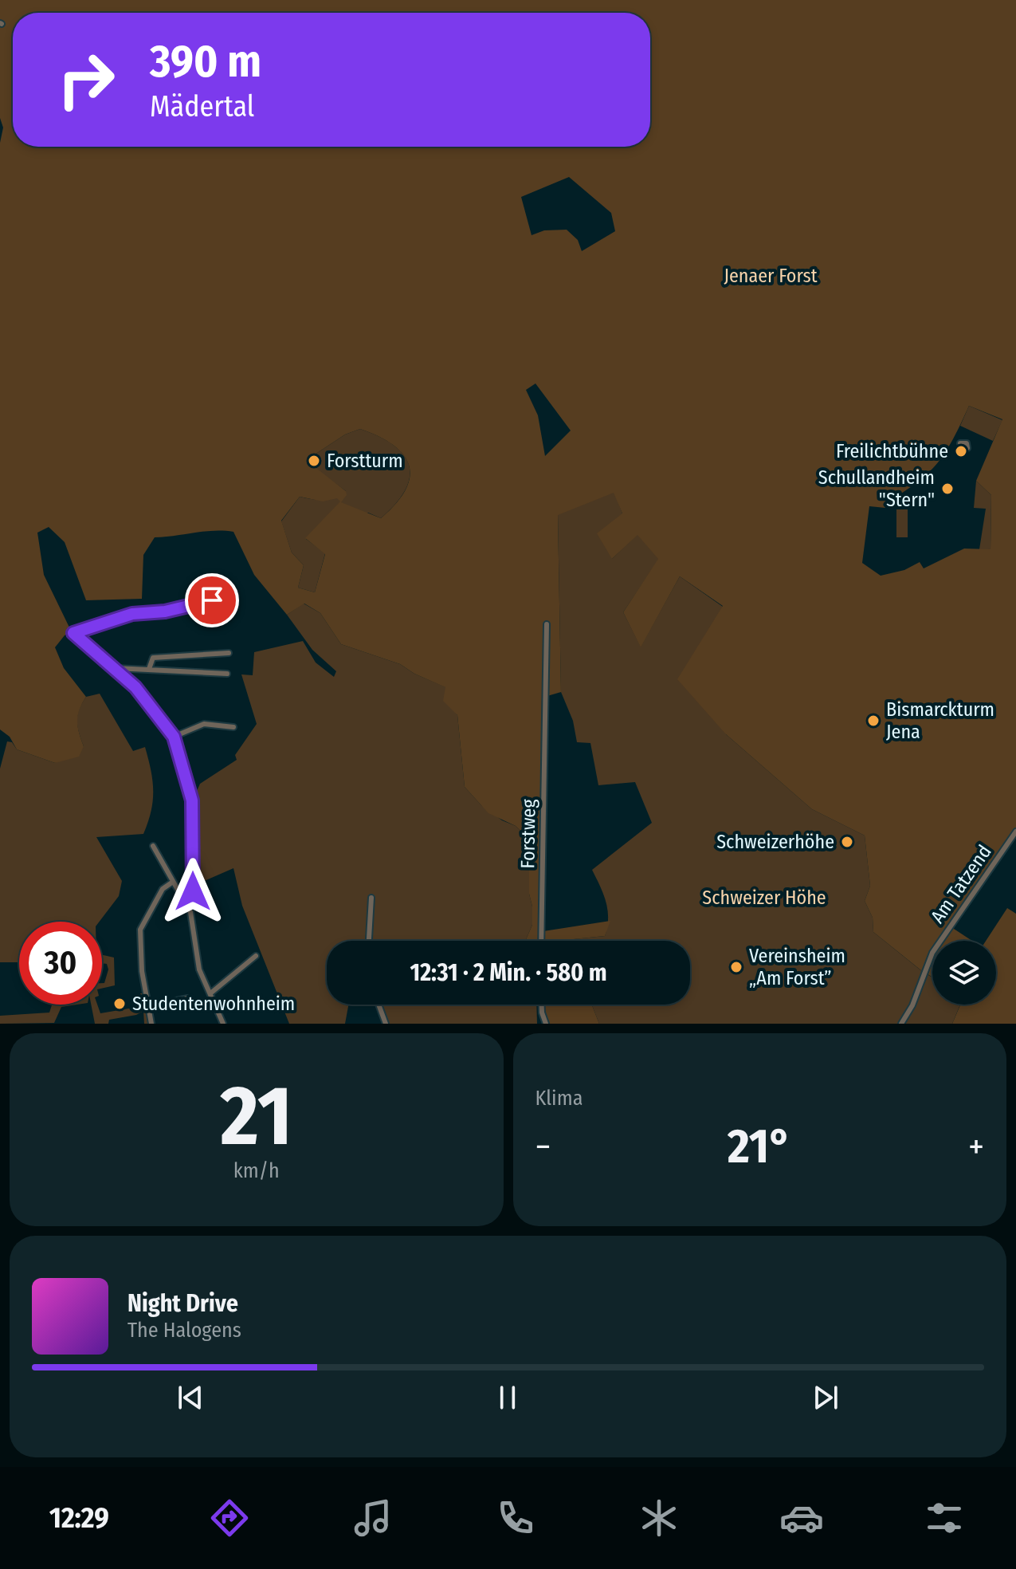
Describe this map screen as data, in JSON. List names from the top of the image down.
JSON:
{
  "streets": {
    "street": ["Forstweg", "Am Tatzend"]
  },
  "parks": ["Jenaer Forst", "Schweizer Höhe"],
  "places": [
    "Freilichtbühne",
    "Forstturm",
    "Schullandheim \"Stern\"",
    "Bismarckturm Jena",
    "Schweizerhöhe",
    "Vereinsheim „Am Forst”",
    "Studentenwohnheim"
  ],
  "page": {
    "turn": ["390 m", "Mädertal"],
    "limit": "30",
    "trip": "12:31 · 2 Min. · 580 m",
    "tile": [
      ["21", "km/h"],
      "Klima"
    ],
    "heat": ["−", "21°", "+"],
    "song": ["Night Drive", "The Halogens"],
    "tabs": "12:29"
  }
}
